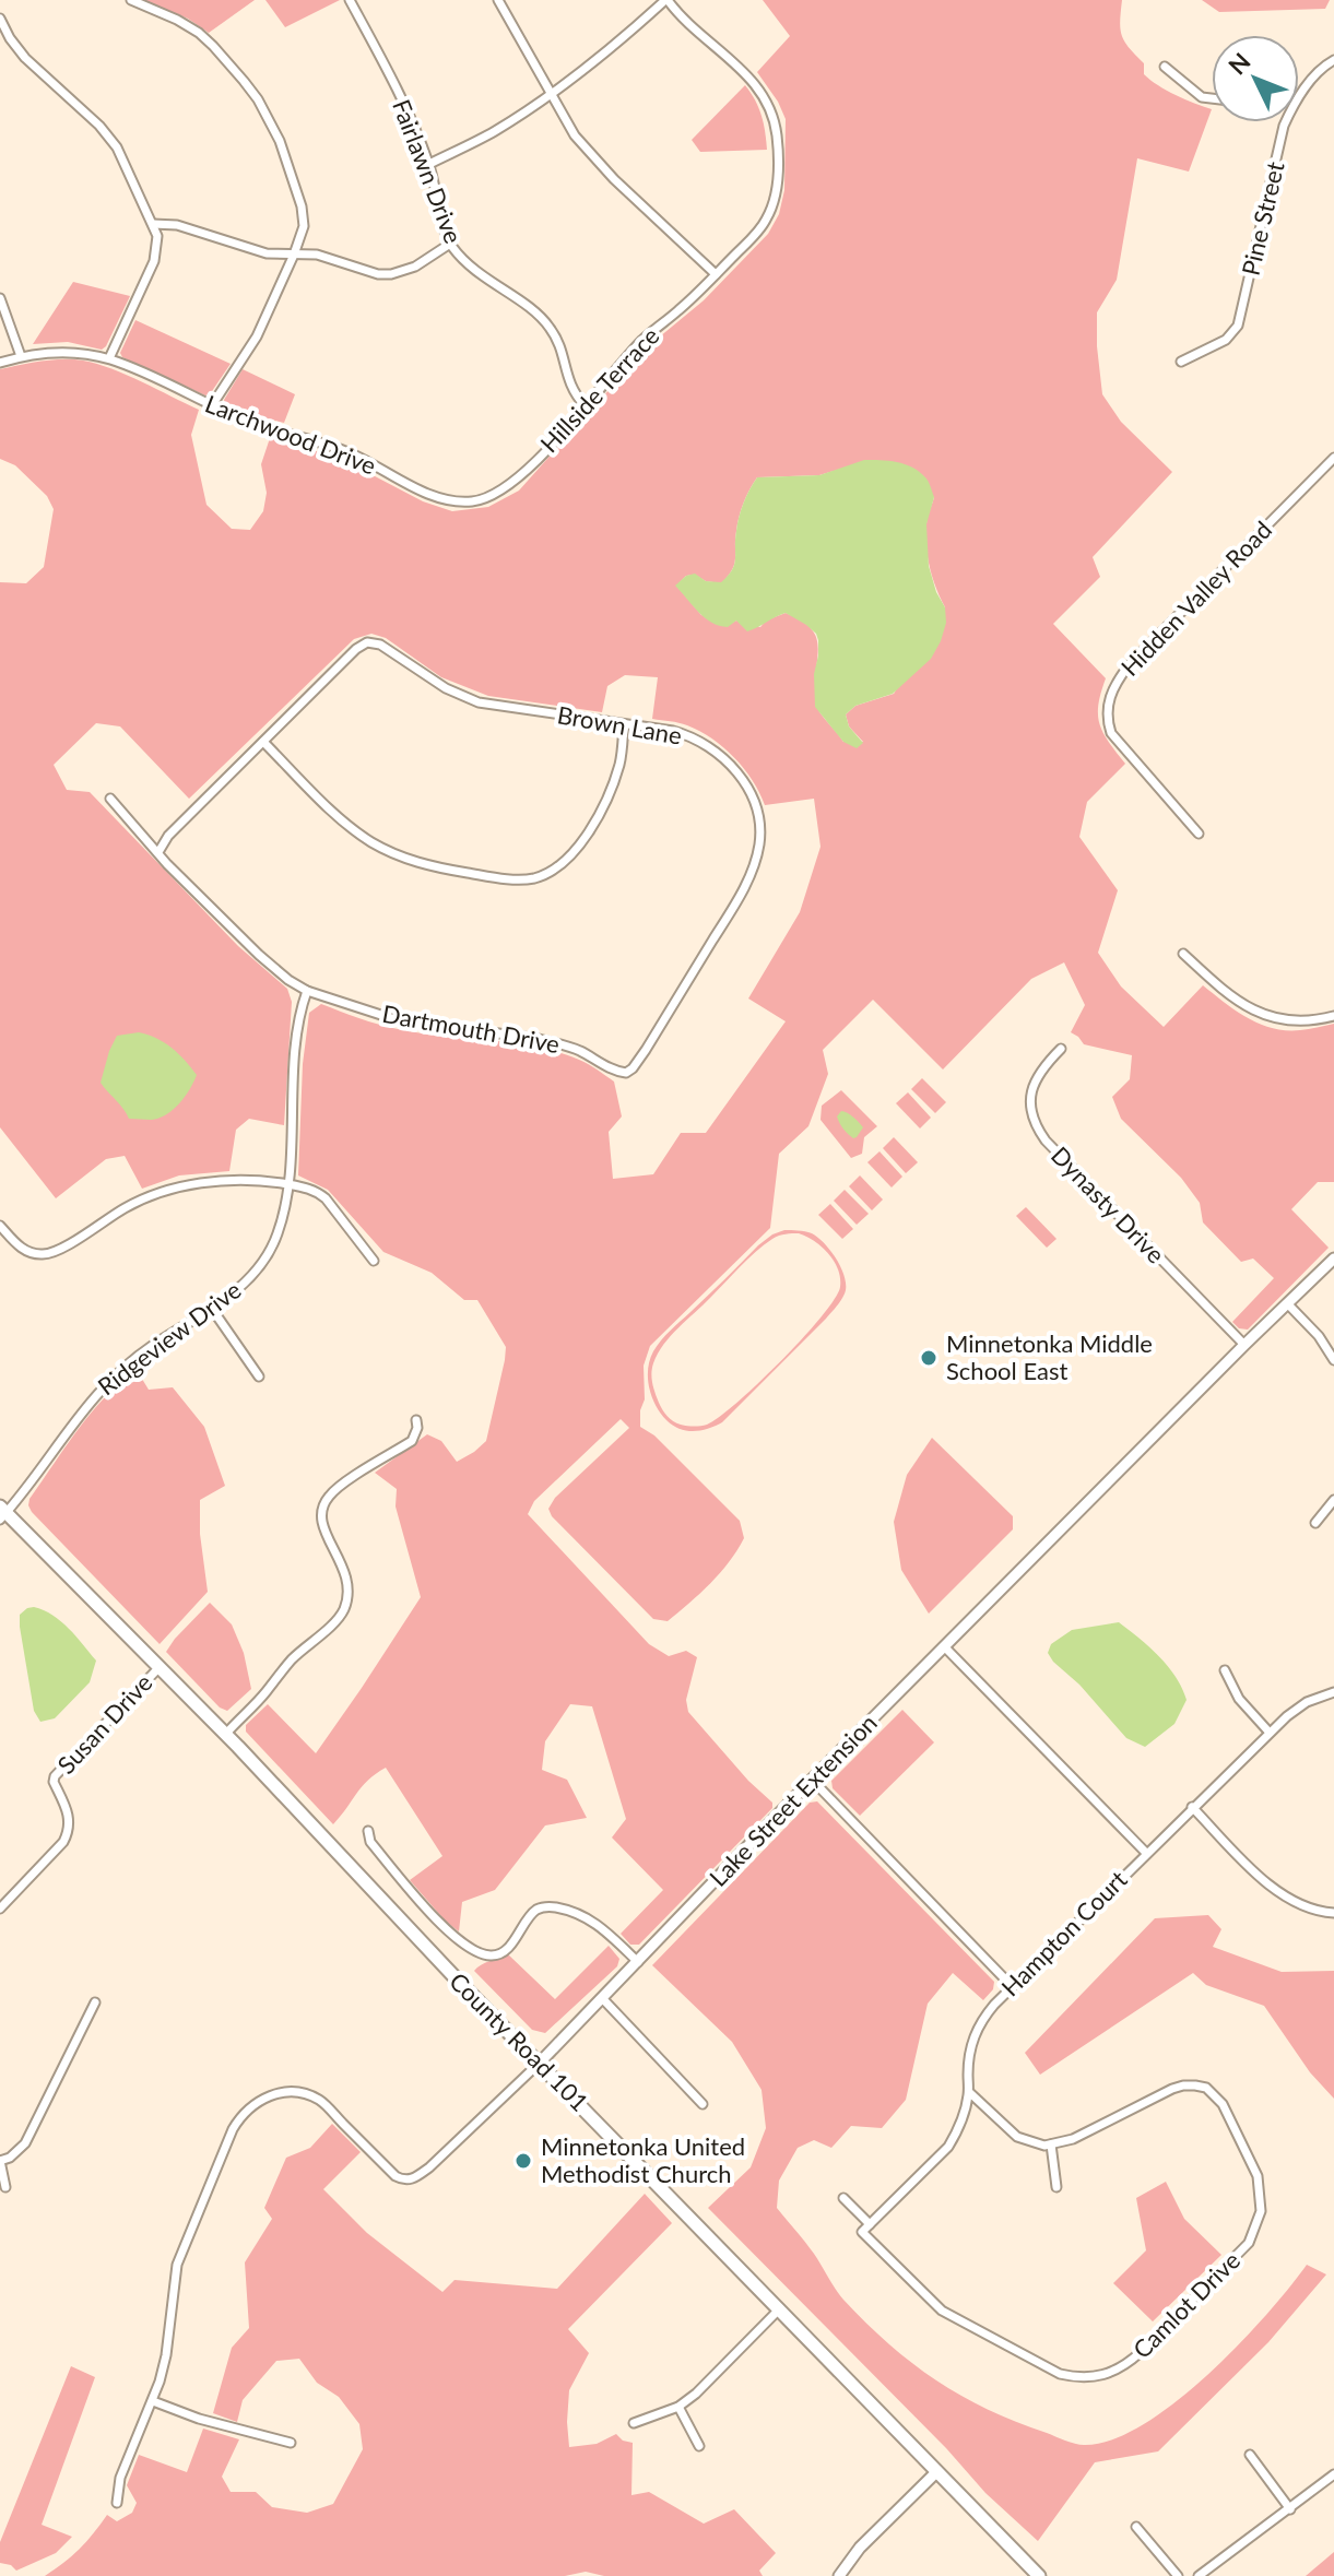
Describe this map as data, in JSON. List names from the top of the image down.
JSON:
{
  "streets": {
    "main road": ["County Road 101"],
    "street": [
      "Fairlawn Drive",
      "Pine Street",
      "Hillside Terrace",
      "Larchwood Drive",
      "Hidden Valley Road",
      "Brown Lane",
      "Dartmouth Drive",
      "Dynasty Drive",
      "Ridgeview Drive",
      "Susan Drive",
      "Lake Street Extension",
      "Hampton Court",
      "Camlot Drive"
    ]
  },
  "crossings": [
    ["Fairlawn Drive", "Hillside Terrace"],
    ["Hillside Terrace", "Larchwood Drive"],
    ["Brown Lane", "Dartmouth Drive"],
    ["Dartmouth Drive", "Ridgeview Drive"],
    ["Dynasty Drive", "Lake Street Extension"],
    ["Ridgeview Drive", "County Road 101"],
    ["Susan Drive", "County Road 101"],
    ["Lake Street Extension", "County Road 101"],
    ["Hampton Court", "Camlot Drive"]
  ],
  "places": ["Minnetonka Middle School East", "Minnetonka United Methodist Church"],
  "north": "top left"
}
